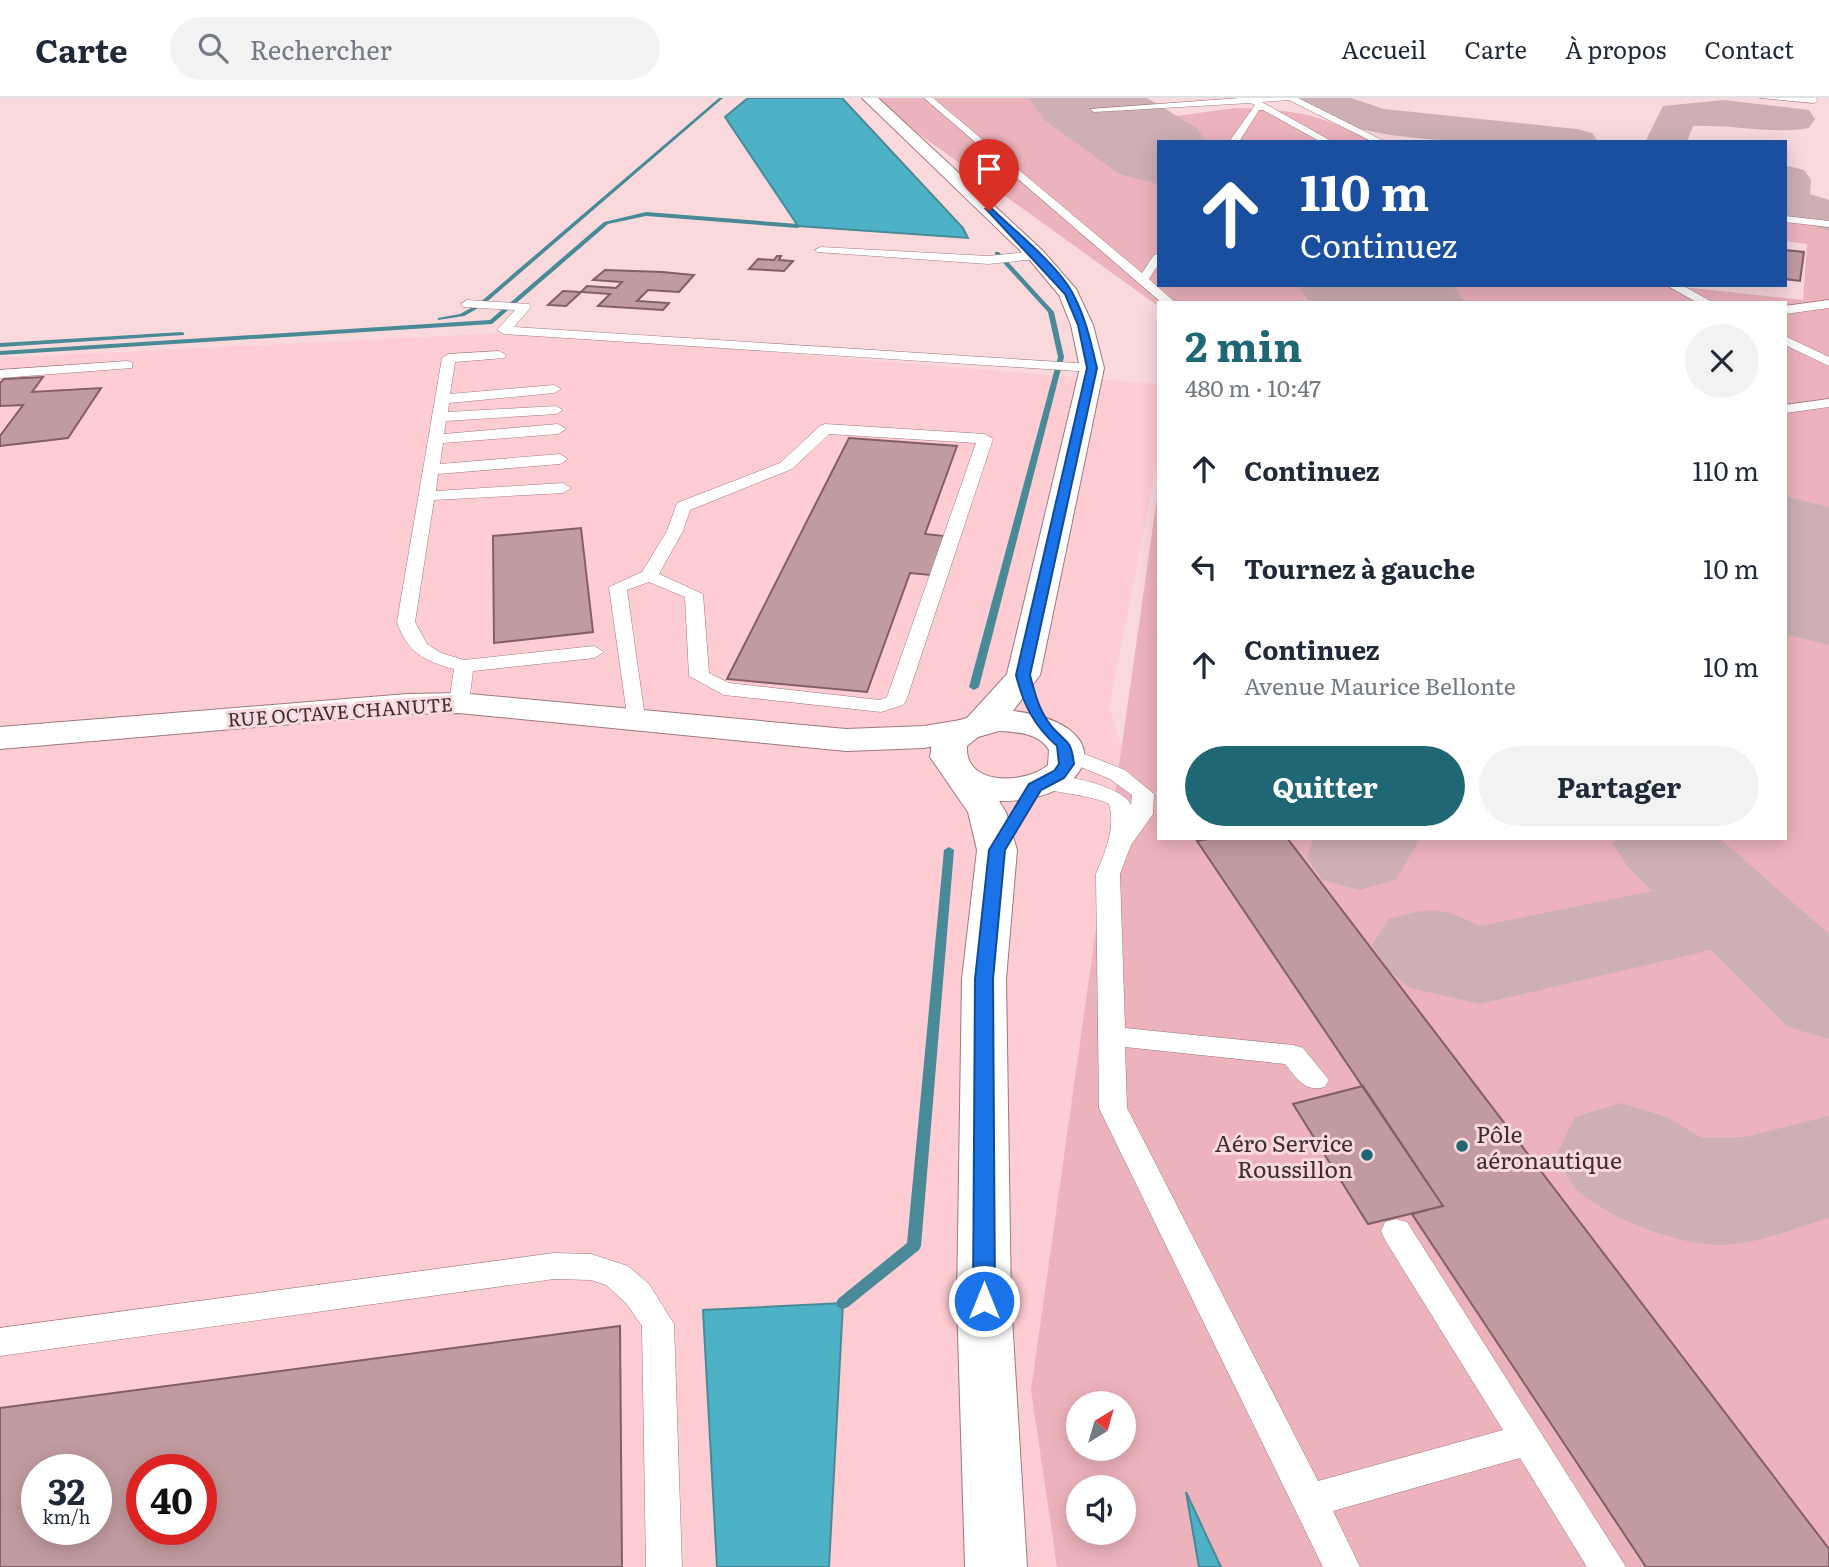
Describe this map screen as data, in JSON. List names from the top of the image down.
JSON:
{
  "streets": {
    "street": ["RUE OCTAVE CHANUTE"]
  },
  "places": ["Pôle aéronautique", "Aéro Service Roussillon"],
  "north": "top right",
  "page": {
    "header": "Carte",
    "search": "Rechercher",
    "nav": [
      "Accueil",
      "Carte",
      "À propos",
      "Contact"
    ],
    "turn": ["110 m", "Continuez"],
    "heading": ["2 min", "480 m · 10:47"],
    "list": [
      {
        "name": "Continuez",
        "value": "110 m"
      },
      {
        "name": "Tournez à gauche",
        "value": "10 m"
      },
      {
        "name": "Continuez",
        "note": "Avenue Maurice Bellonte",
        "value": "10 m"
      }
    ],
    "buttons": ["Quitter", "Partager"],
    "speed": "32 km/h",
    "limit": "40"
  }
}
